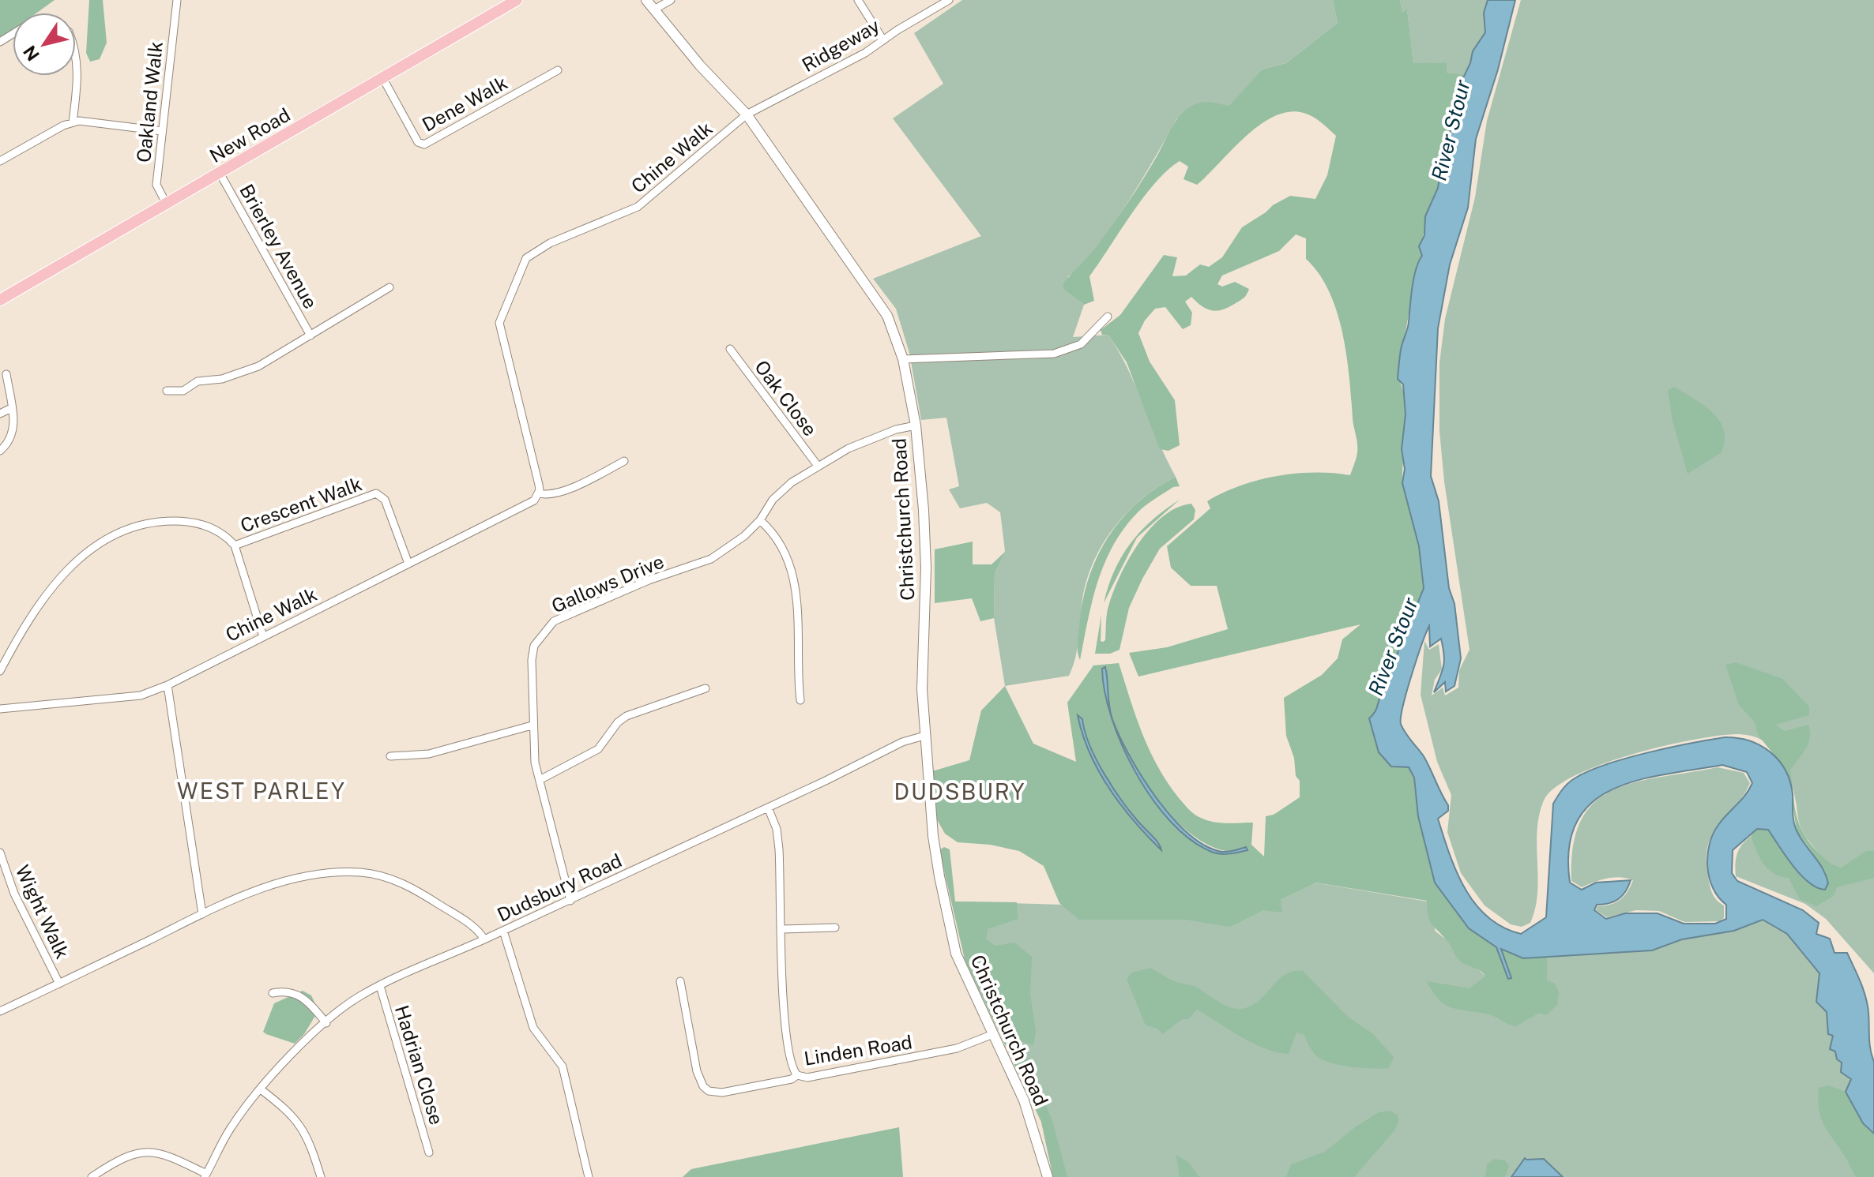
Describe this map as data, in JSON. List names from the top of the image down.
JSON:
{
  "streets": {
    "main road": ["New Road", "Christchurch Road"],
    "street": [
      "Ridgeway",
      "Oakland Walk",
      "Dene Walk",
      "Chine Walk",
      "Brierley Avenue",
      "Oak Close",
      "Crescent Walk",
      "Gallows Drive",
      "Dudsbury Road",
      "Wight Walk",
      "Linden Road",
      "Hadrian Close"
    ]
  },
  "crossings": [
    ["Ridgeway", "Chine Walk"],
    ["Ridgeway", "Christchurch Road"],
    ["Oakland Walk", "New Road"],
    ["Dene Walk", "New Road"],
    ["New Road", "Brierley Avenue"],
    ["Chine Walk", "Crescent Walk"],
    ["Chine Walk", "Christchurch Road"],
    ["Oak Close", "Gallows Drive"],
    ["Christchurch Road", "Gallows Drive"],
    ["Christchurch Road", "Dudsbury Road"],
    ["Christchurch Road", "Linden Road"],
    ["Gallows Drive", "Dudsbury Road"],
    ["Dudsbury Road", "Wight Walk"],
    ["Dudsbury Road", "Linden Road"]
  ],
  "districts": ["WEST PARLEY", "DUDSBURY"],
  "water": ["River Stour"],
  "north": "bottom left"
}
